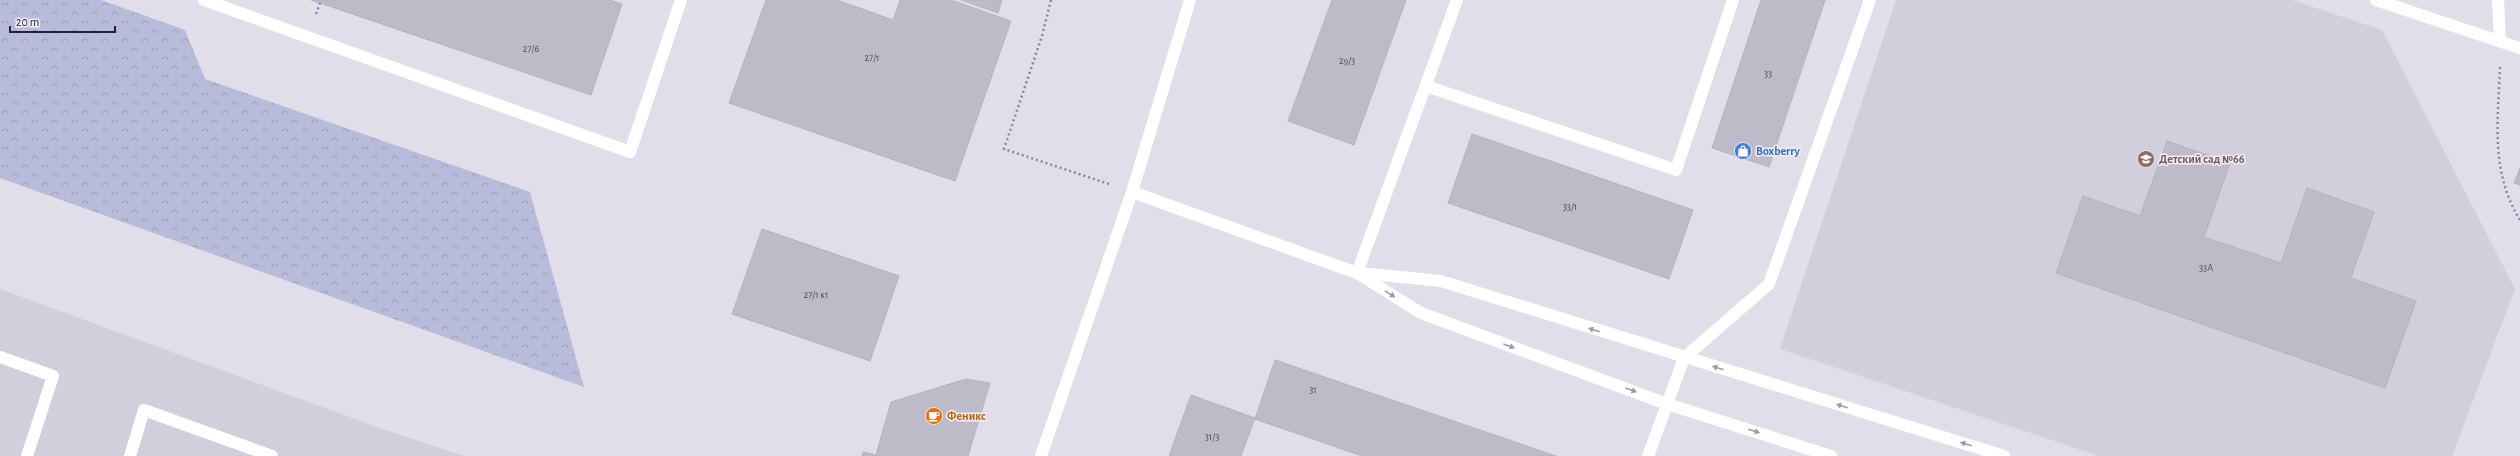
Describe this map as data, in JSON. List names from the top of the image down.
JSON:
{
  "places": {
    "shop": ["Boxberry"],
    "school or university": ["Детский сад №66"],
    "cafe": ["Феникс"]
  },
  "house_numbers": [
    "27/6",
    "27/1",
    "29/3",
    "33",
    "33/1",
    "33А",
    "27/1 к1",
    "31",
    "31/3"
  ],
  "scale_bar": "20 m"
}
